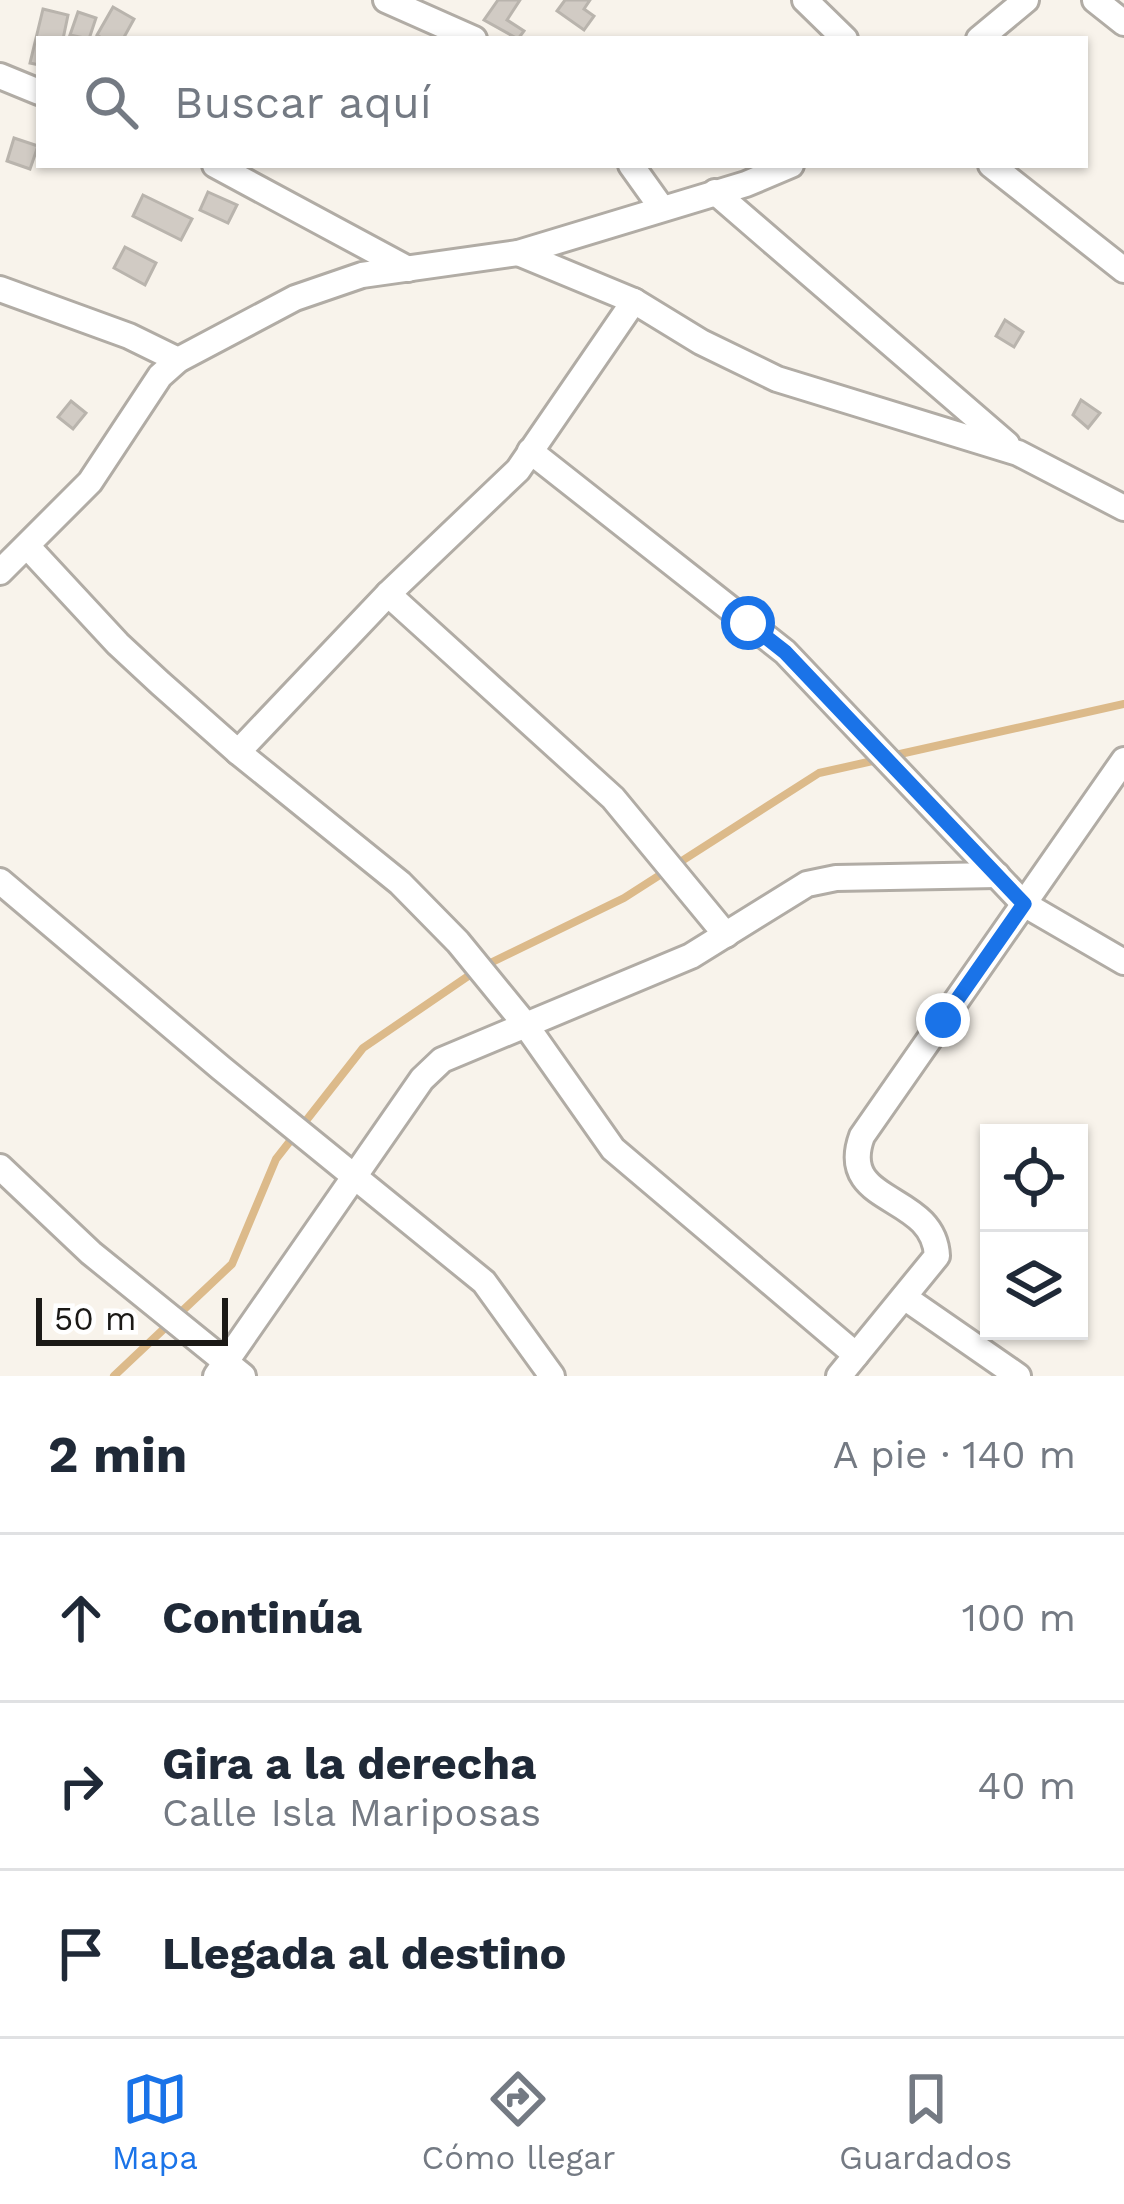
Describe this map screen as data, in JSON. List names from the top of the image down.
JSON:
{
  "scale_bar": "50 m",
  "page": {
    "search": "Buscar aquí",
    "scale": "50 m",
    "heading": ["2 min", "A pie · 140 m"],
    "list": [
      ["Continúa", "100 m"],
      ["Gira a la derecha", "Calle Isla Mariposas", "40 m"],
      "Llegada al destino"
    ],
    "nav": ["Mapa", "Cómo llegar", "Guardados"]
  }
}
